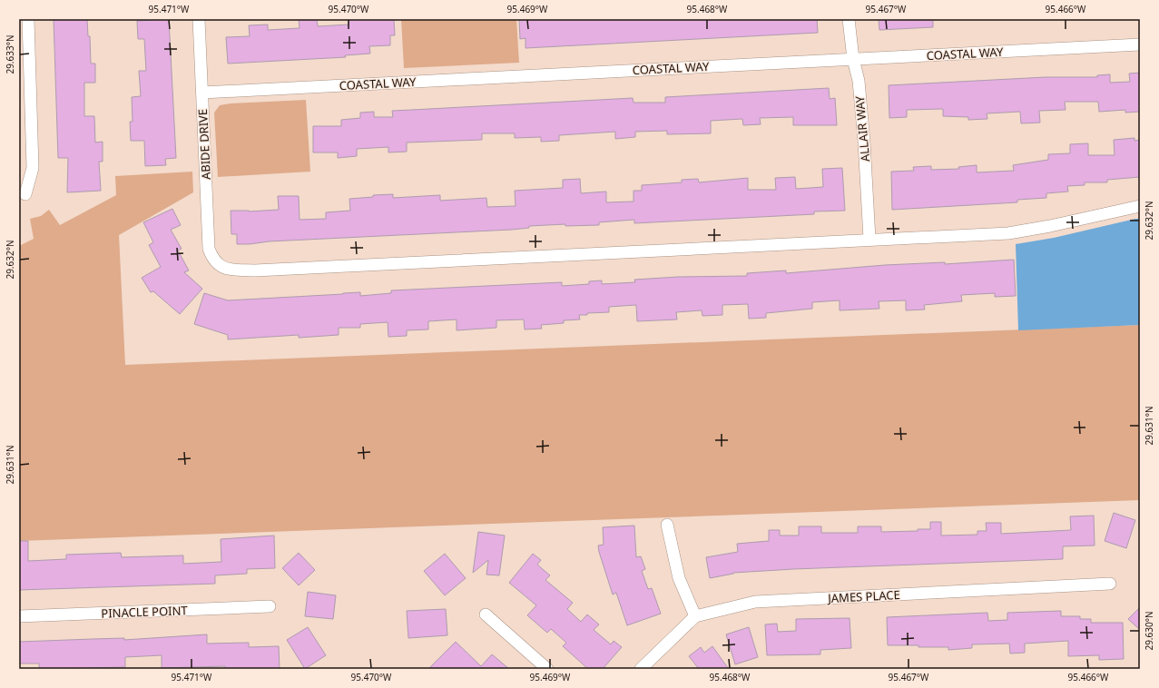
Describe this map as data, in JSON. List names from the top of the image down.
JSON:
{
  "streets": {
    "street": [
      "COASTAL WAY",
      "ALLAIR WAY",
      "ABIDE DRIVE",
      "JAMES PLACE",
      "PINACLE POINT"
    ]
  },
  "crossings": [
    ["COASTAL WAY", "ALLAIR WAY"],
    ["COASTAL WAY", "ABIDE DRIVE"],
    ["ALLAIR WAY", "ABIDE DRIVE"]
  ],
  "coordinates": [
    "95.471°W",
    "95.470°W",
    "95.469°W",
    "95.468°W",
    "95.467°W",
    "95.466°W",
    "29.633°N",
    "29.632°N",
    "29.631°N",
    "29.630°N"
  ]
}
